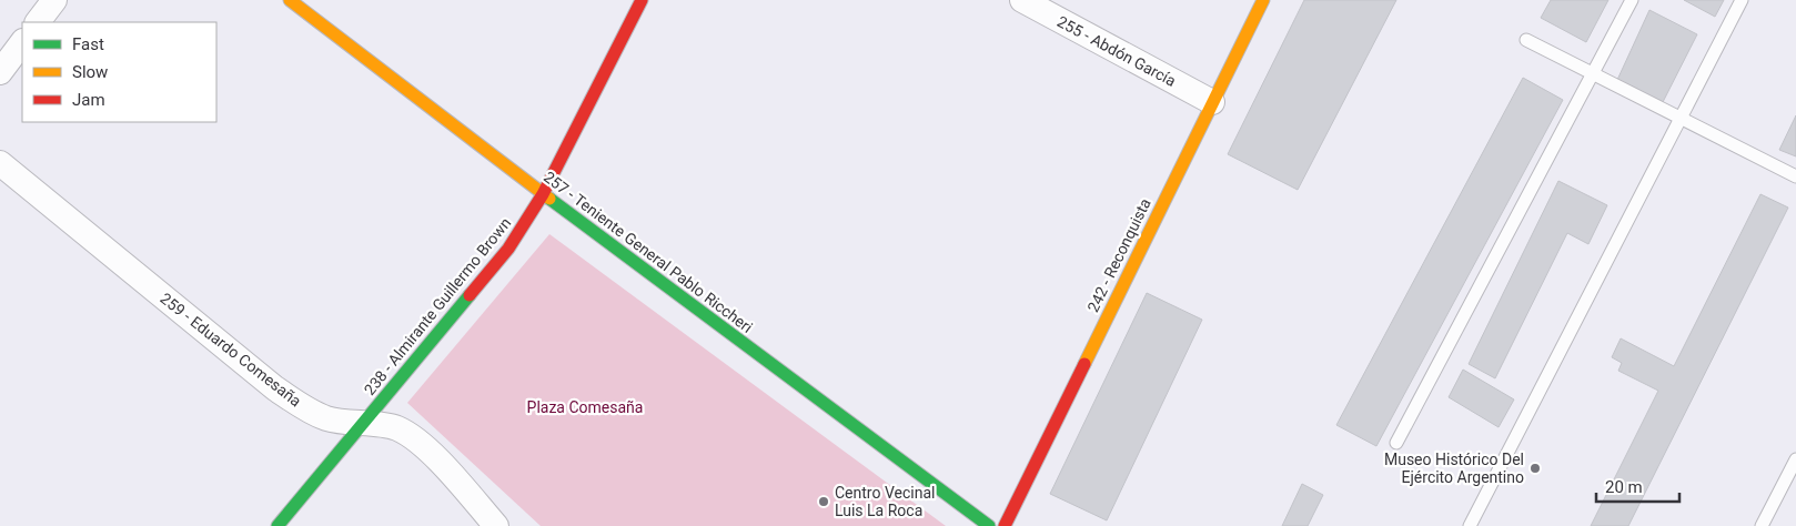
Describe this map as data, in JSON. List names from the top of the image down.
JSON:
{
  "streets": {
    "street": [
      "255 - Abdón García",
      "257 - Teniente General Pablo Riccheri",
      "242 - Reconquista",
      "238 - Almirante Guillermo Brown",
      "259 - Eduardo Comesaña"
    ]
  },
  "crossings": [
    ["255 - Abdón García", "242 - Reconquista"],
    ["257 - Teniente General Pablo Riccheri", "238 - Almirante Guillermo Brown"],
    ["238 - Almirante Guillermo Brown", "259 - Eduardo Comesaña"]
  ],
  "parks": ["Plaza Comesaña"],
  "places": ["Museo Histórico Del Ejército Argentino", "Centro Vecinal Luis La Roca"],
  "legend": ["Fast", "Slow", "Jam"],
  "scale_bar": "20 m"
}
